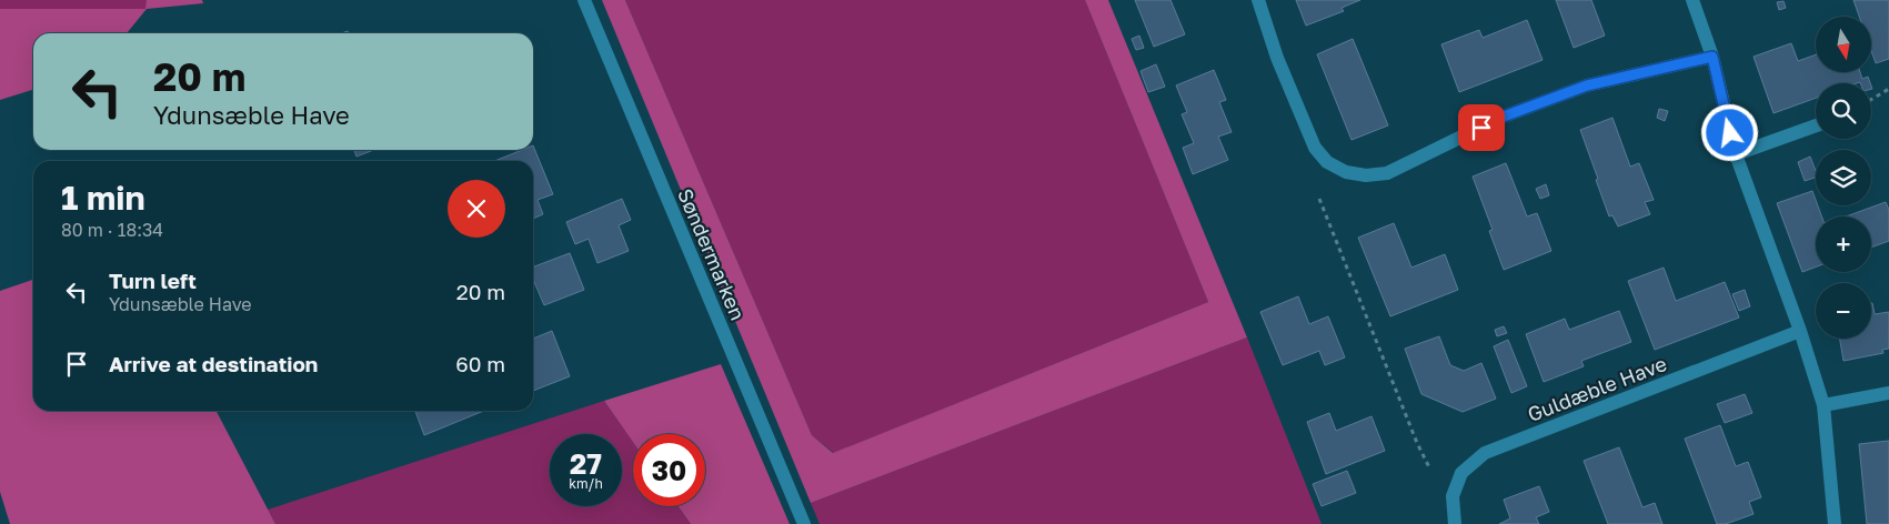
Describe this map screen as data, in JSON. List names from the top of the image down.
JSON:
{
  "streets": {
    "street": ["Søndermarken", "Guldæble Have"]
  },
  "north": "bottom",
  "page": {
    "map_buttons": ["+", "−"],
    "turn": ["20 m", "Ydunsæble Have"],
    "heading": ["1 min", "80 m · 18:34"],
    "list": [
      {
        "name": "Turn left",
        "note": "Ydunsæble Have",
        "value": "20 m"
      },
      {
        "name": "Arrive at destination",
        "value": "60 m"
      }
    ],
    "speed": "27 km/h",
    "limit": "30"
  }
}
